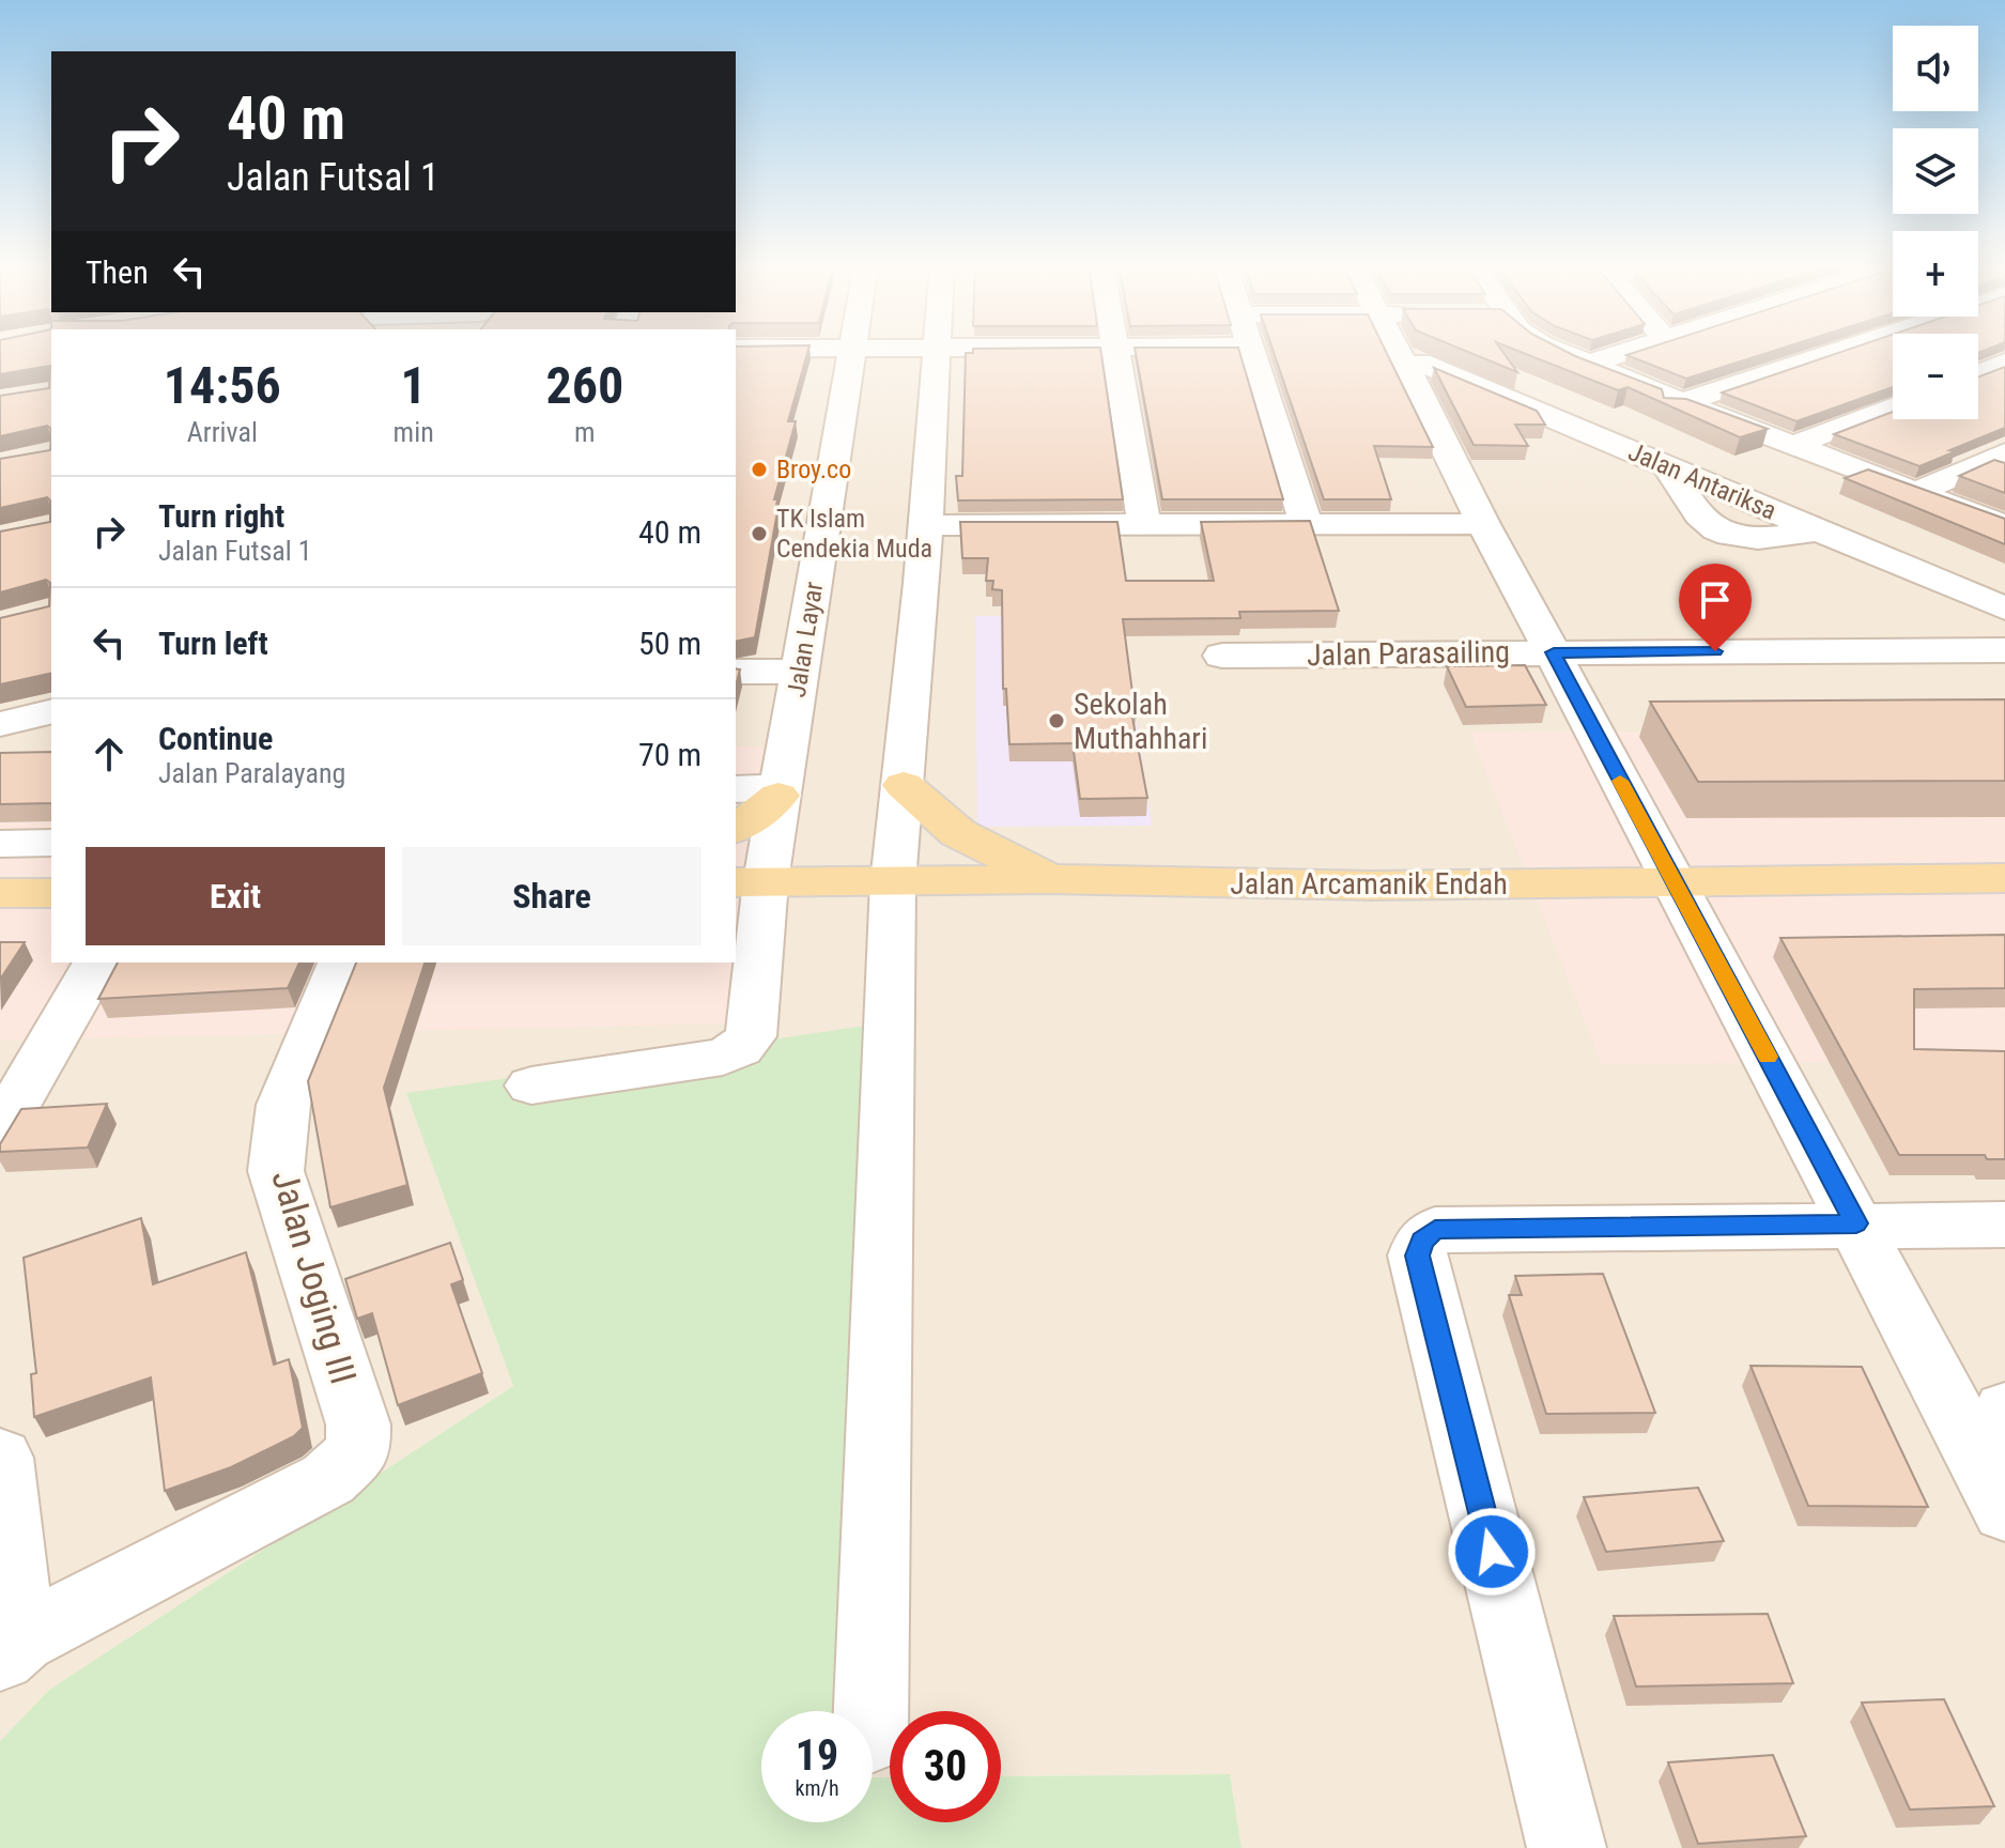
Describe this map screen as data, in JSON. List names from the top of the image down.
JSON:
{
  "streets": {
    "main road": ["Jalan Arcamanik Endah"],
    "street": [
      "Jalan Antariksa",
      "Jalan Layar",
      "Jalan Parasailing",
      "Jalan Joging III"
    ]
  },
  "crossings": [
    ["Jalan Layar", "Jalan Arcamanik Endah"]
  ],
  "places": ["Broy.co", "TK Islam Cendekia Muda", "Sekolah Muthahhari"],
  "page": {
    "map_buttons": ["+", "−"],
    "turn": ["40 m", "Jalan Futsal 1"],
    "then": "Then",
    "eta": [
      "14:56",
      "Arrival",
      "1",
      "min",
      "260",
      "m"
    ],
    "list": [
      {
        "name": "Turn right",
        "note": "Jalan Futsal 1",
        "value": "40 m"
      },
      {
        "name": "Turn left",
        "value": "50 m"
      },
      {
        "name": "Continue",
        "note": "Jalan Paralayang",
        "value": "70 m"
      }
    ],
    "buttons": ["Exit", "Share"],
    "speed": "19 km/h",
    "limit": "30"
  }
}
